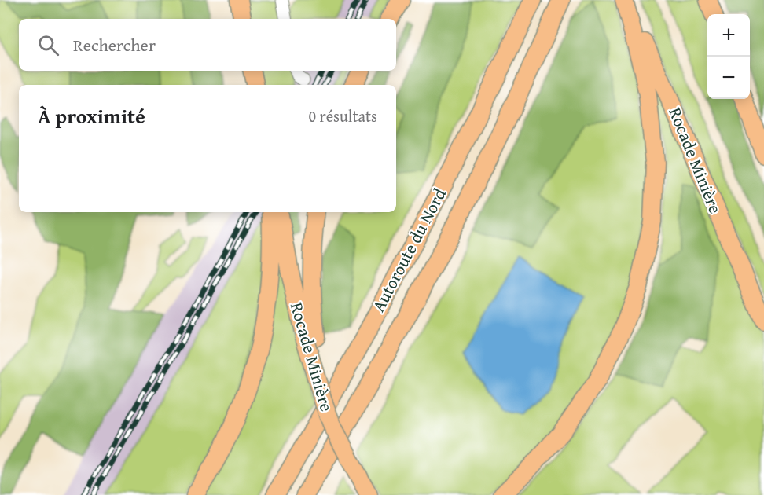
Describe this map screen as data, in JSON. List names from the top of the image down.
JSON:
{
  "streets": {
    "highway": ["Rocade Minière", "Autoroute du Nord"]
  },
  "page": {
    "map_buttons": ["+", "−"],
    "search": "Rechercher",
    "heading": ["À proximité", "0 résultats"]
  }
}
